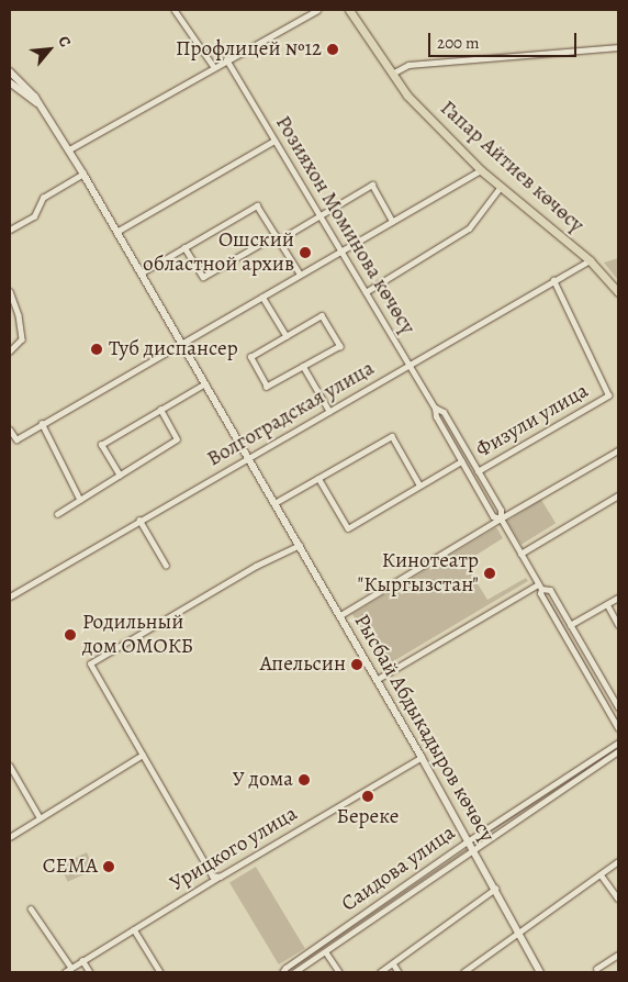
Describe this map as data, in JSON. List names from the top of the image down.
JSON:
{
  "streets": {
    "main road": ["Гапар Айтиев көчөсү", "Рысбай Абдыкадыров көчөсү"],
    "street": [
      "Розияхон Моминова көчөсү",
      "Волгоградская улица",
      "Физули улица",
      "Урицкого улица",
      "Саидова улица"
    ]
  },
  "crossings": [
    ["Гапар Айтиев көчөсү", "Волгоградская улица"],
    ["Розияхон Моминова көчөсү", "Волгоградская улица"],
    ["Розияхон Моминова көчөсү", "Физули улица"],
    ["Волгоградская улица", "Физули улица"],
    ["Волгоградская улица", "Рысбай Абдыкадыров көчөсү"],
    ["Рысбай Абдыкадыров көчөсү", "Урицкого улица"],
    ["Рысбай Абдыкадыров көчөсү", "Саидова улица"]
  ],
  "places": [
    "Профлицей №12",
    "Ошский областной архив",
    "Туб диспансер",
    "Кинотеатр \"Кыргызстан\"",
    "Родильный дом ОМОКБ",
    "Апельсин",
    "У дома",
    "Береке",
    "СЕМА"
  ],
  "scale_bar": "200 m",
  "north": "top right"
}
